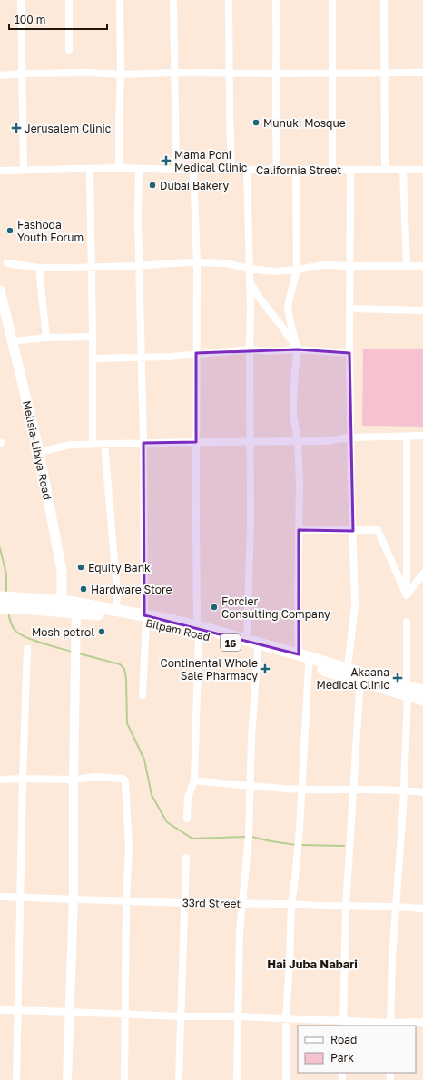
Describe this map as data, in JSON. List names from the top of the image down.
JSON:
{
  "streets": {
    "main road": ["Melisia-Libiya Road", "Bilpam Road", "16"],
    "street": ["California Street", "33rd Street"]
  },
  "crossings": [
    ["Melisia-Libiya Road", "Bilpam Road"],
    ["Bilpam Road", "16"]
  ],
  "districts": ["Hai Juba Nabari"],
  "places": {
    "other": [
      "Munuki Mosque",
      "Dubai Bakery",
      "Fashoda Youth Forum",
      "Equity Bank",
      "Hardware Store",
      "Forcier Consulting Company",
      "Mosh petrol"
    ],
    "health": [
      "Jerusalem Clinic",
      "Mama Poni Medical Clinic",
      "Continental Whole Sale Pharmacy",
      "Akaana Medical Clinic"
    ]
  },
  "legend": ["Road", "Park"],
  "scale_bar": "100 m"
}
